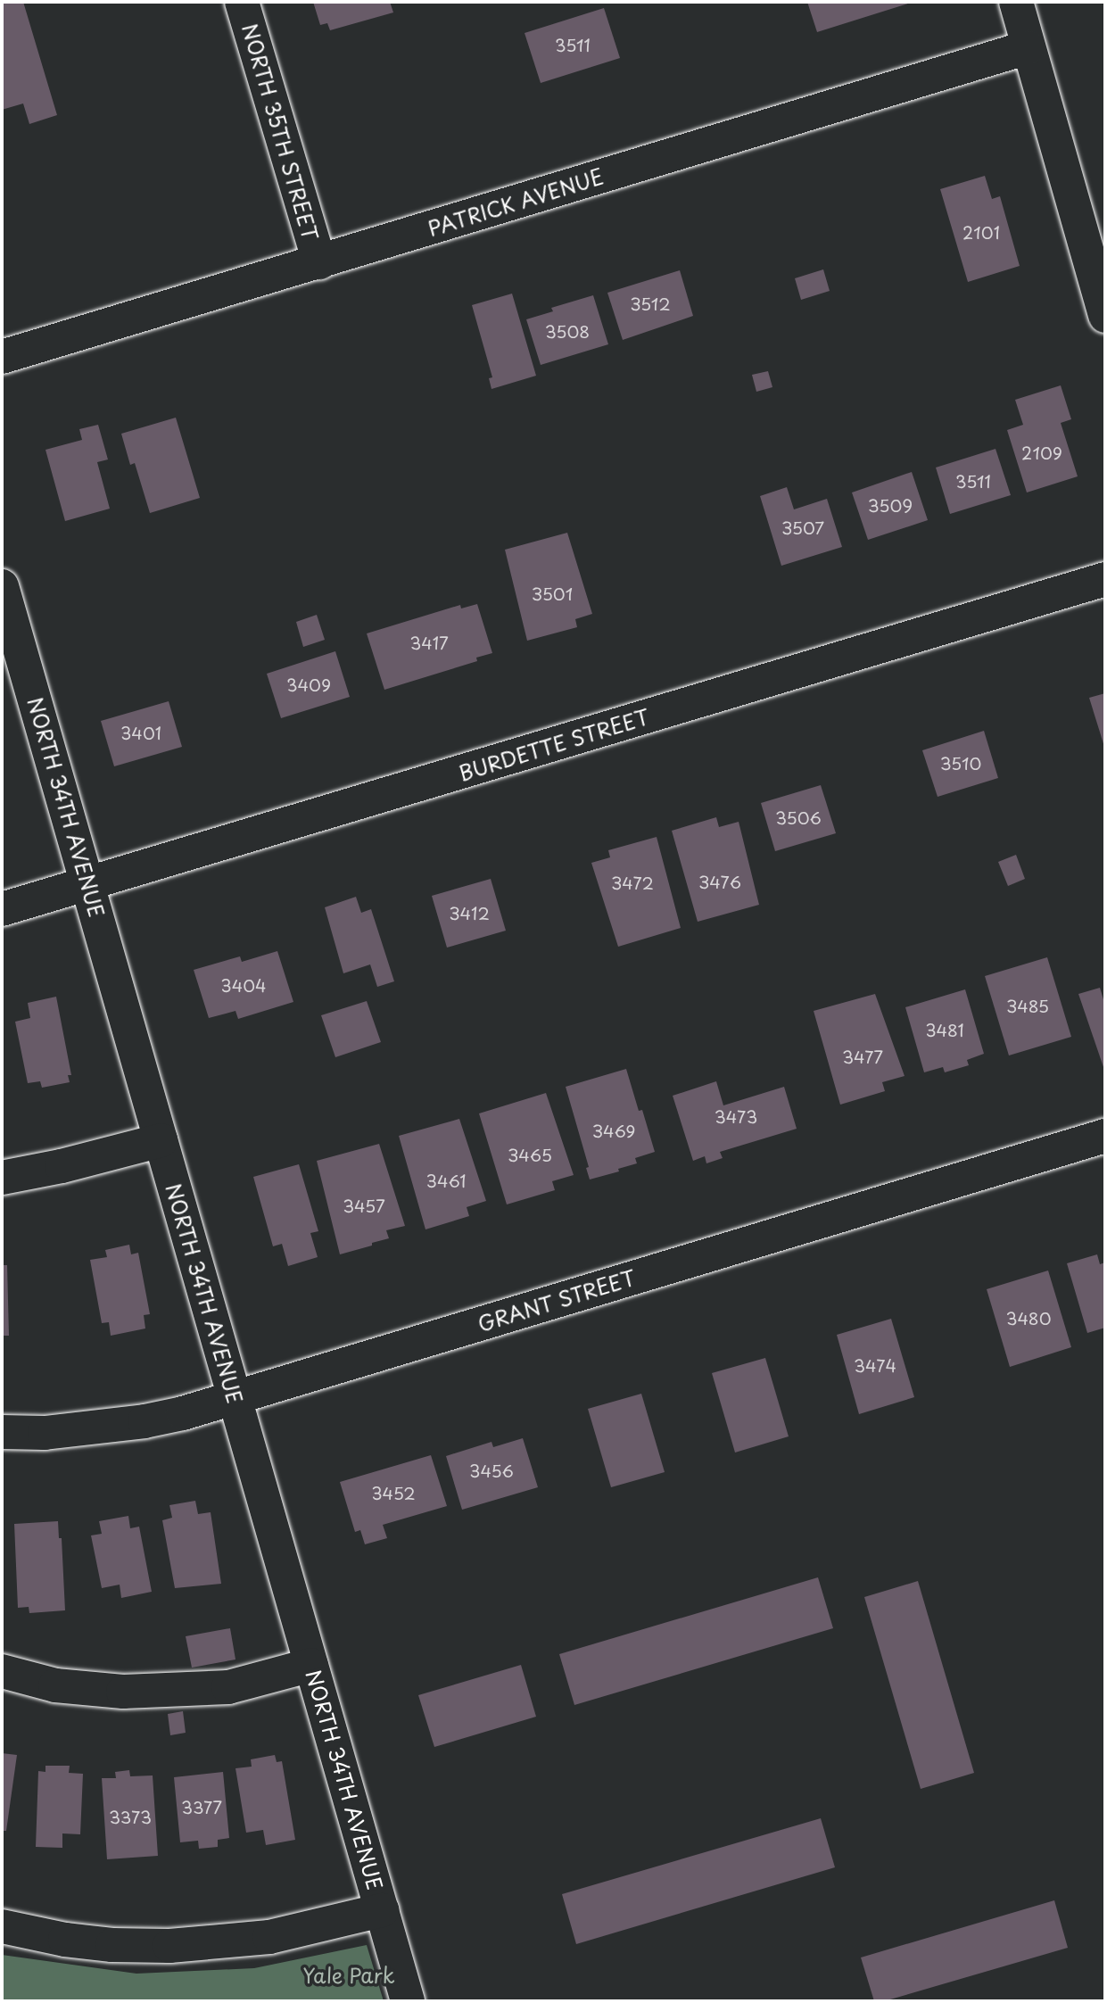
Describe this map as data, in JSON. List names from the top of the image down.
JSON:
{
  "streets": {
    "street": [
      "NORTH 35TH STREET",
      "PATRICK AVENUE",
      "BURDETTE STREET",
      "NORTH 34TH AVENUE",
      "GRANT STREET"
    ]
  },
  "crossings": [
    ["NORTH 35TH STREET", "PATRICK AVENUE"],
    ["BURDETTE STREET", "NORTH 34TH AVENUE"],
    ["NORTH 34TH AVENUE", "GRANT STREET"]
  ],
  "parks": ["Yale Park"],
  "house_numbers": [
    "3511",
    "2101",
    "3512",
    "3508",
    "2109",
    "3511",
    "3509",
    "3507",
    "3501",
    "3417",
    "3409",
    "3401",
    "3510",
    "3506",
    "3476",
    "3472",
    "3412",
    "3404",
    "3485",
    "3481",
    "3477",
    "3473",
    "3469",
    "3465",
    "3461",
    "3457",
    "3480",
    "3474",
    "3456",
    "3452",
    "3377",
    "3373"
  ]
}
